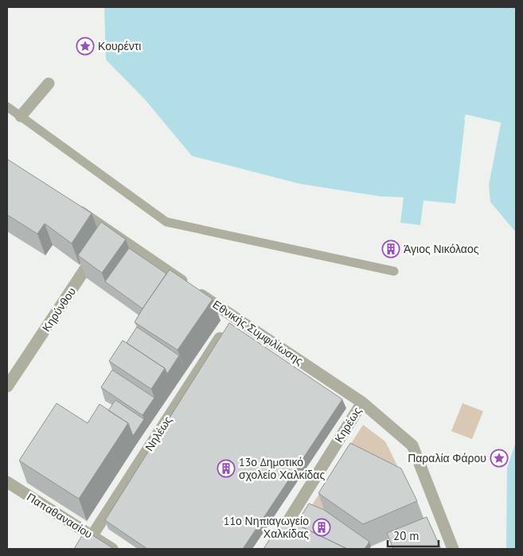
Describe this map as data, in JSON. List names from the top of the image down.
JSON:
{
  "streets": {
    "street": [
      "Κηρύνθου",
      "Εθνικής Συμφιλίωσης",
      "Κηρέως",
      "Νηλέως",
      "Παπαθανασίου"
    ]
  },
  "crossings": [
    ["Κηρύνθου", "Εθνικής Συμφιλίωσης"],
    ["Εθνικής Συμφιλίωσης", "Κηρέως"],
    ["Εθνικής Συμφιλίωσης", "Νηλέως"],
    ["Νηλέως", "Παπαθανασίου"]
  ],
  "places": {
    "place": ["Κουρέντι", "Παραλία Φάρου"],
    "building": ["Άγιος Νικόλαος", "13ο Δημοτικό σχολείο Χαλκίδας", "11ο Νηπιαγωγείο Χαλκίδας"]
  },
  "scale_bar": "20 m"
}
